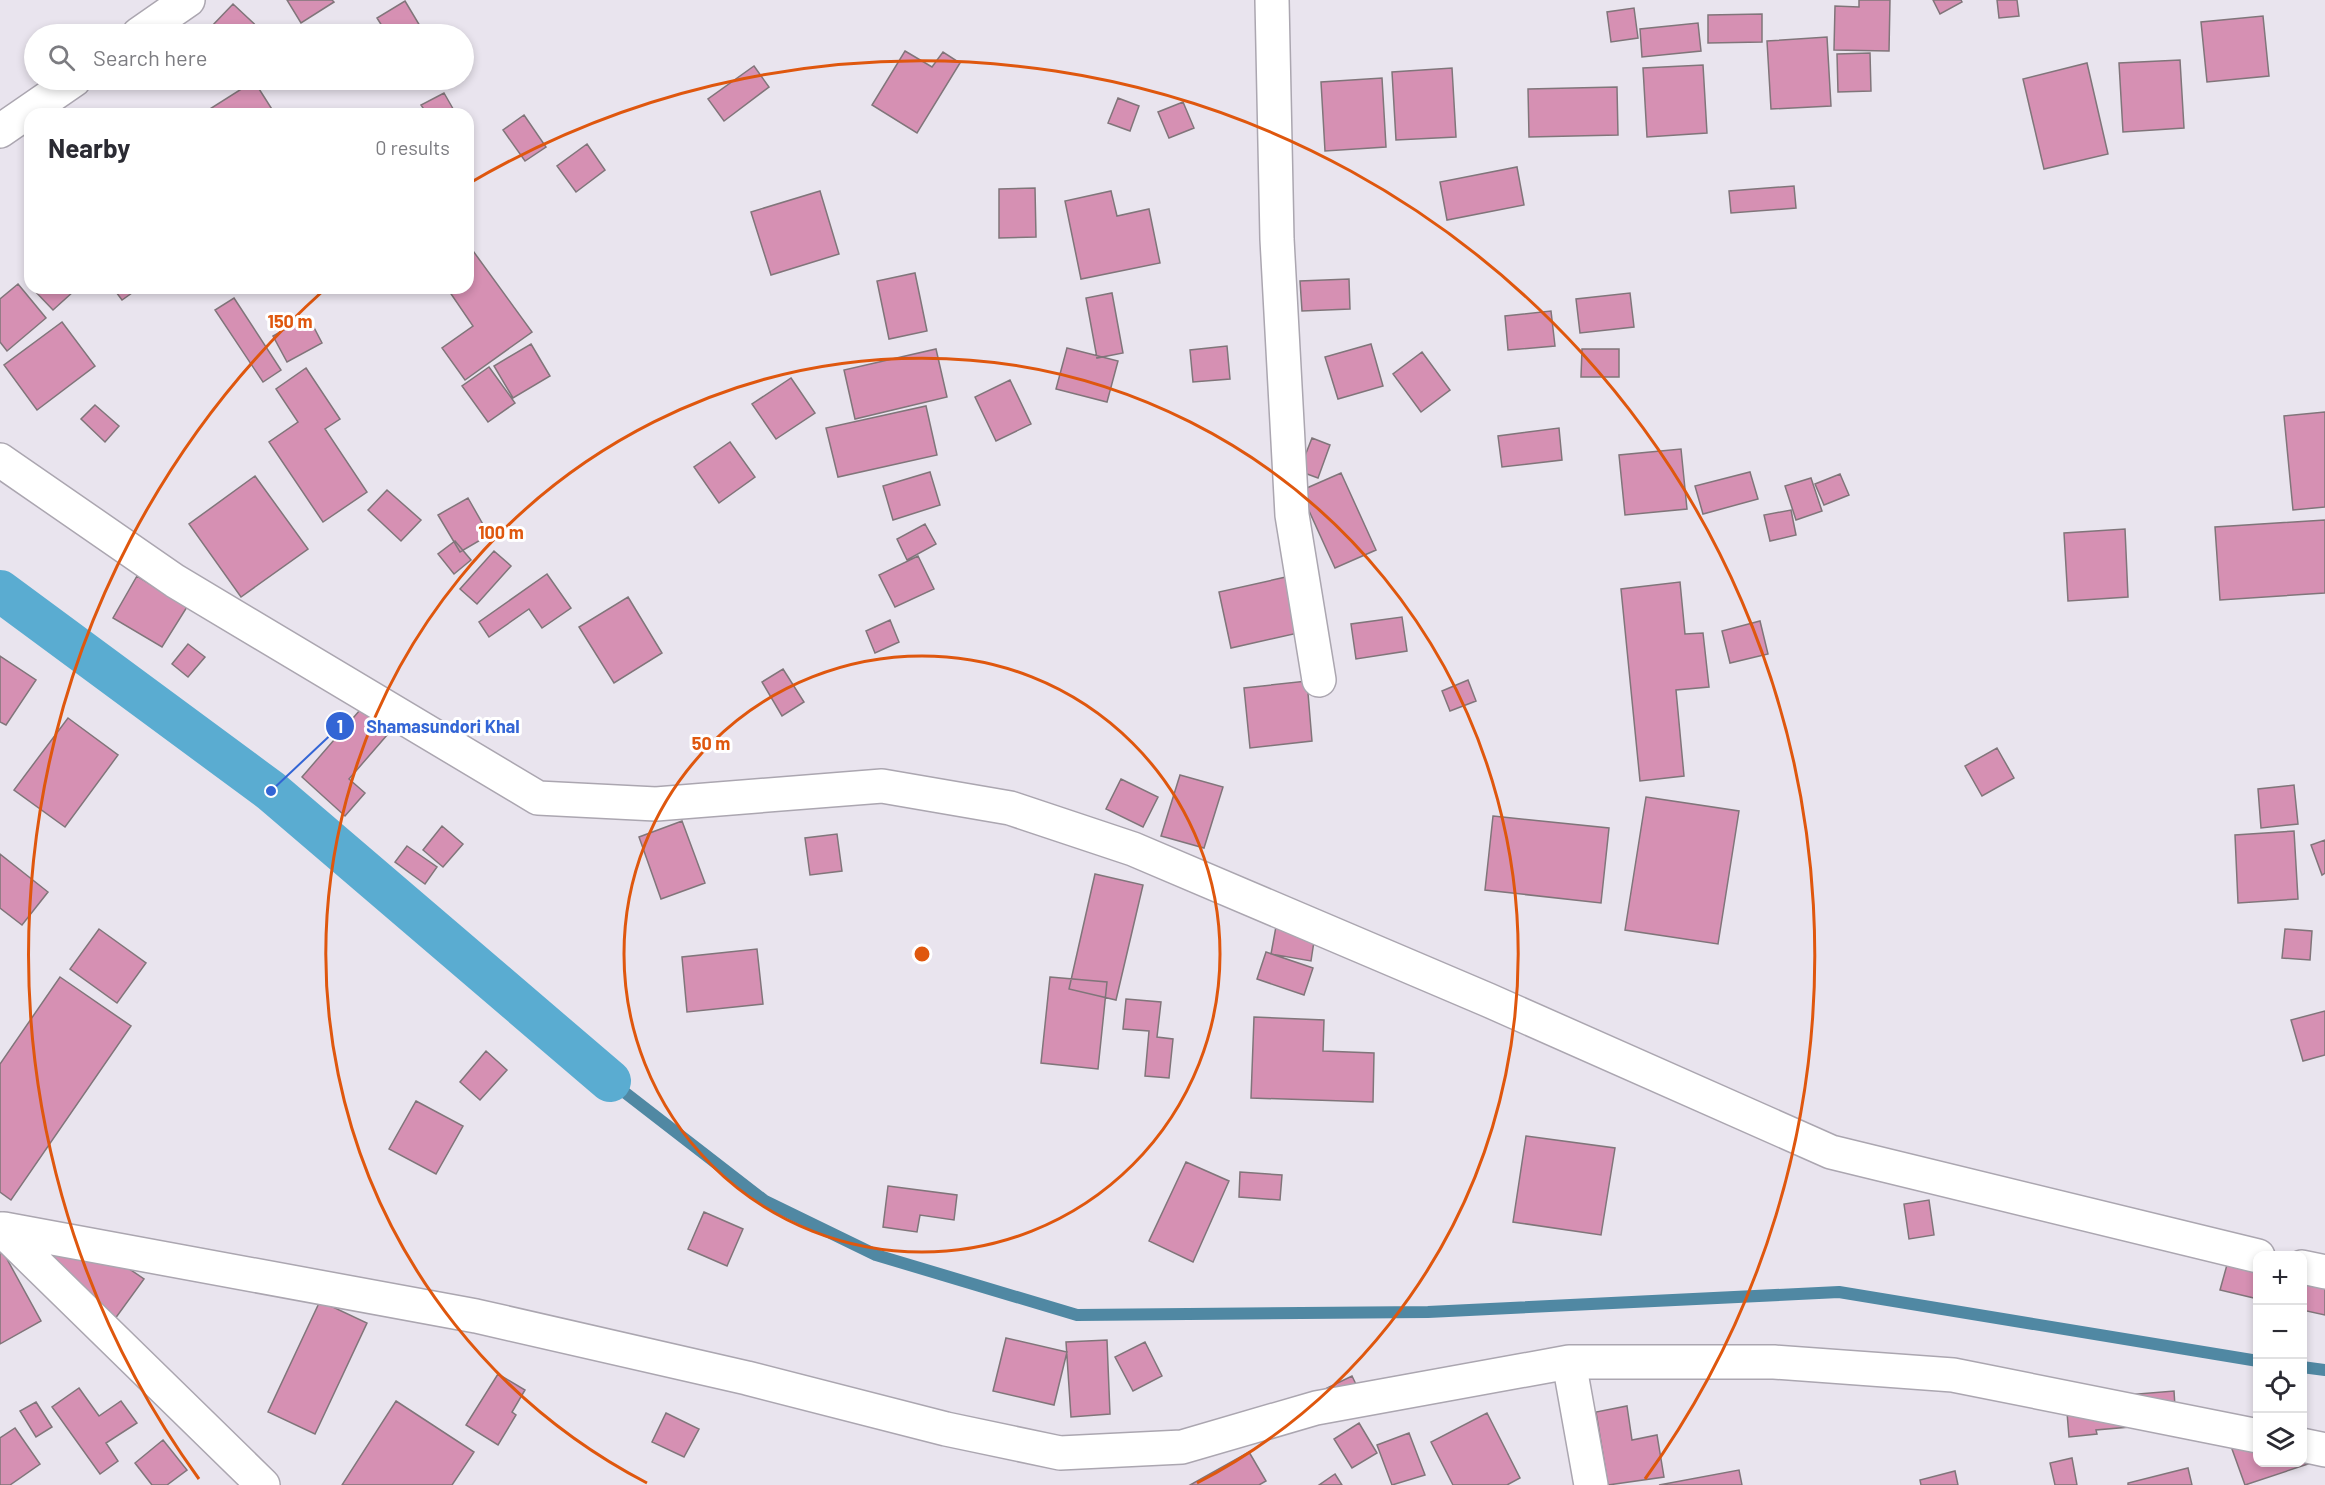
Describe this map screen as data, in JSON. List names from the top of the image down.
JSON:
{
  "places": ["Shamasundori Khal"],
  "page": {
    "search": "Search here",
    "heading": ["Nearby", "0 results"],
    "map_buttons": ["+", "−"]
  },
  "rings": ["150 m", "100 m", "50 m"]
}
